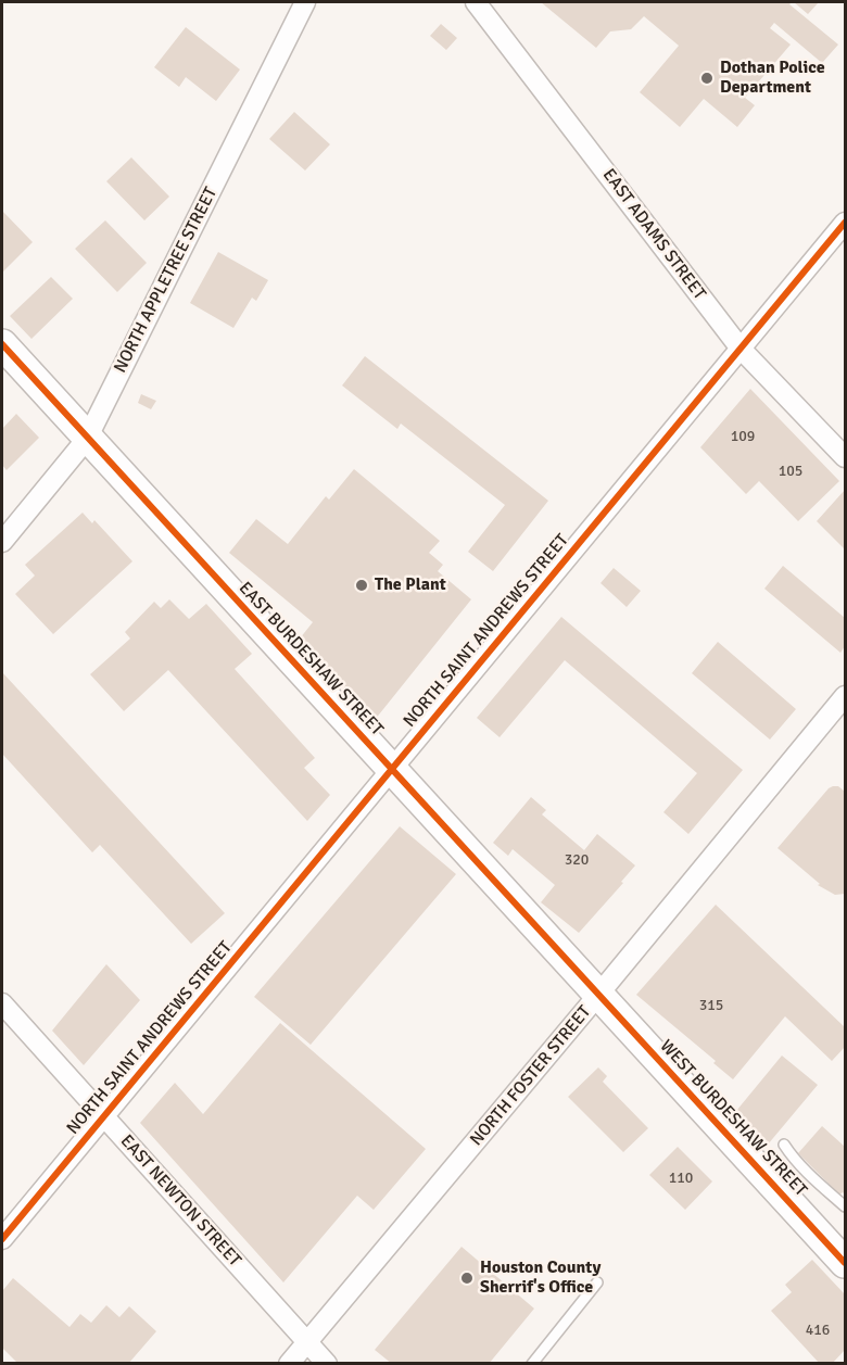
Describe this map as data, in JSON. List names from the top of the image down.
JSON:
{
  "streets": {
    "street": [
      "EAST ADAMS STREET",
      "NORTH APPLETREE STREET",
      "NORTH SAINT ANDREWS STREET",
      "EAST BURDESHAW STREET",
      "NORTH FOSTER STREET",
      "WEST BURDESHAW STREET",
      "EAST NEWTON STREET"
    ]
  },
  "crossings": [
    ["EAST ADAMS STREET", "NORTH SAINT ANDREWS STREET"],
    ["NORTH APPLETREE STREET", "EAST BURDESHAW STREET"],
    ["NORTH SAINT ANDREWS STREET", "EAST BURDESHAW STREET"],
    ["NORTH SAINT ANDREWS STREET", "EAST NEWTON STREET"],
    ["EAST BURDESHAW STREET", "NORTH FOSTER STREET"],
    ["EAST BURDESHAW STREET", "WEST BURDESHAW STREET"],
    ["NORTH FOSTER STREET", "WEST BURDESHAW STREET"],
    ["NORTH FOSTER STREET", "EAST NEWTON STREET"]
  ],
  "places": ["Dothan Police Department", "The Plant", "Houston County Sherrif's Office"],
  "house_numbers": [
    "109",
    "105",
    "320",
    "315",
    "110",
    "416"
  ]
}
